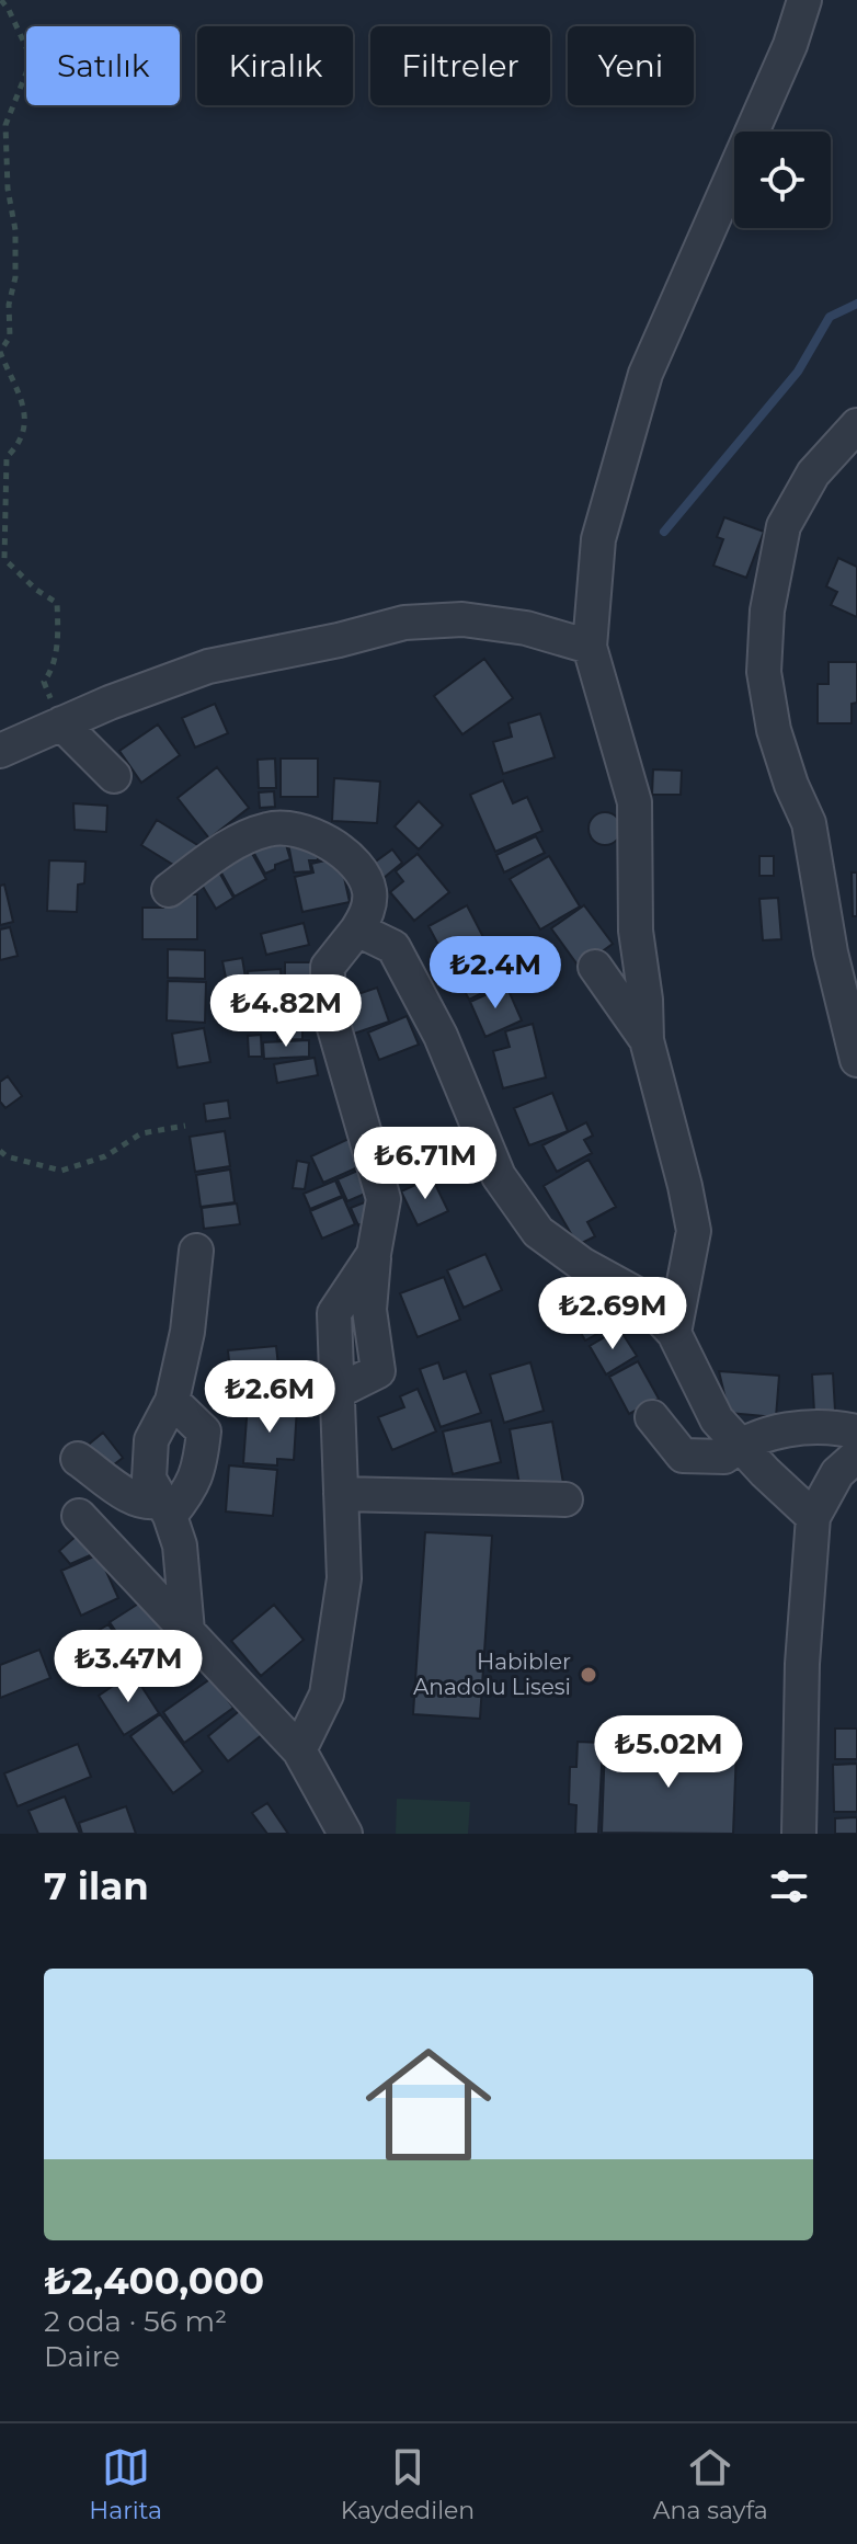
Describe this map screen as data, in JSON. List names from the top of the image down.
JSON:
{
  "places": ["Habibler Anadolu Lisesi"],
  "page": {
    "chip": [
      "Satılık",
      "Kiralık",
      "Filtreler",
      "Yeni"
    ],
    "price": [
      "₺2.4M",
      "₺4.82M",
      "₺6.71M",
      "₺2.69M",
      "₺2.6M",
      "₺3.47M",
      "₺5.02M"
    ],
    "heading": "7 ilan",
    "list": [
      {
        "name": "₺2,400,000",
        "note": "2 oda · 56 m² · Daire"
      }
    ],
    "tabs": ["Harita", "Kaydedilen", "Ana sayfa"]
  }
}
